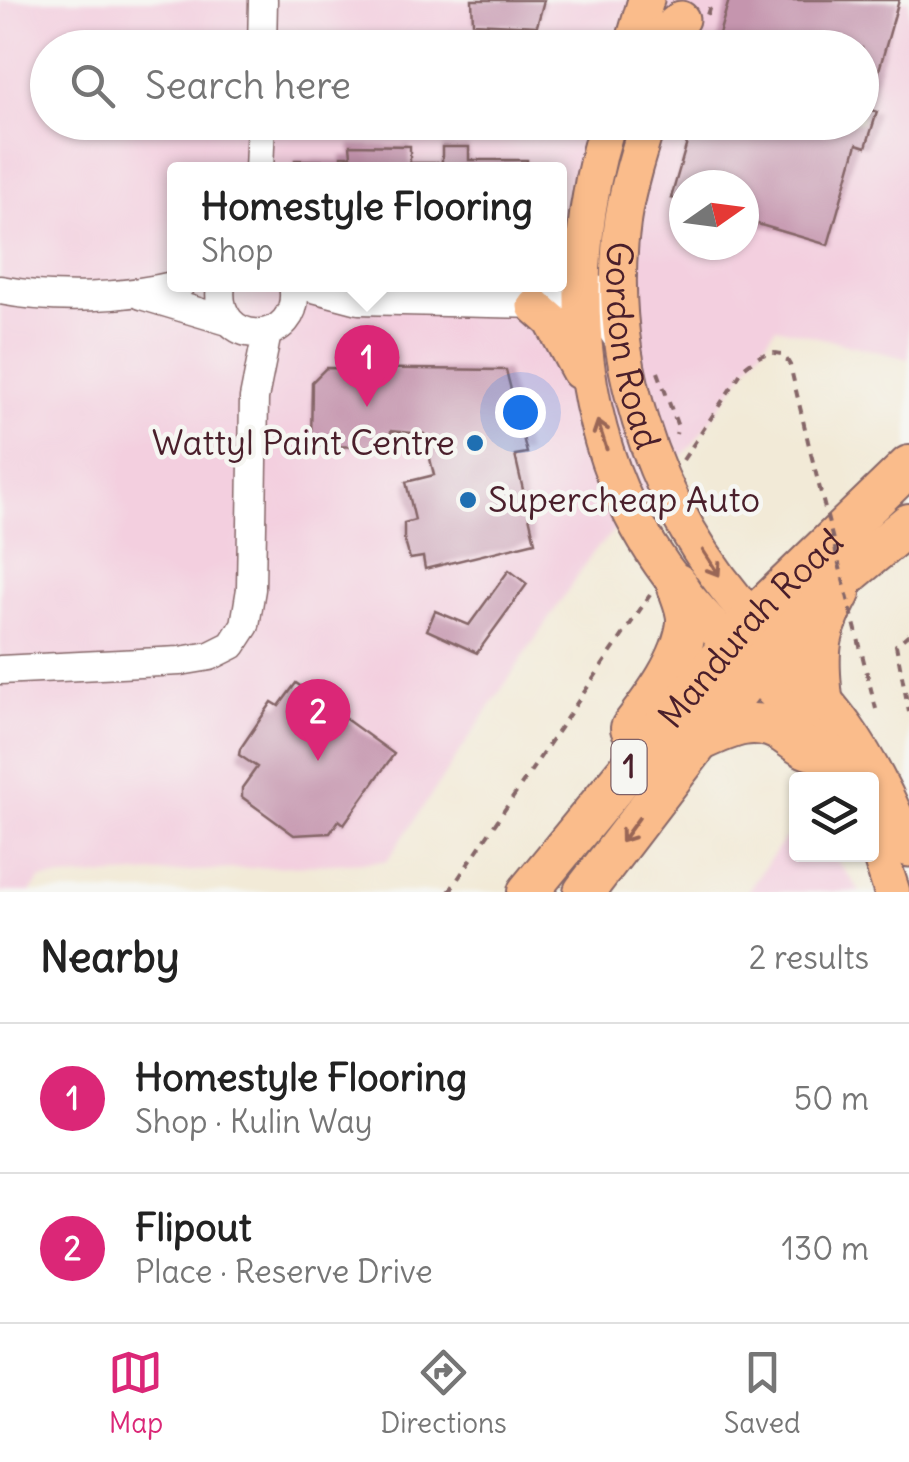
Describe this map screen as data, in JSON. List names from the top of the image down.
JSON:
{
  "streets": {
    "highway": ["Mandurah Road", "1"],
    "main road": ["Gordon Road"]
  },
  "crossings": [
    ["Gordon Road", "Mandurah Road"]
  ],
  "places": ["Wattyl Paint Centre", "Supercheap Auto"],
  "north": "right",
  "page": {
    "search": "Search here",
    "popup": ["Homestyle Flooring", "Shop"],
    "pins": ["1", "2"],
    "heading": ["Nearby", "2 results"],
    "list": [
      {
        "mark": "1",
        "name": "Homestyle Flooring",
        "note": "Shop · Kulin Way",
        "value": "50 m"
      },
      {
        "mark": "2",
        "name": "Flipout",
        "note": "Place · Reserve Drive",
        "value": "130 m"
      }
    ],
    "nav": ["Map", "Directions", "Saved"]
  }
}
